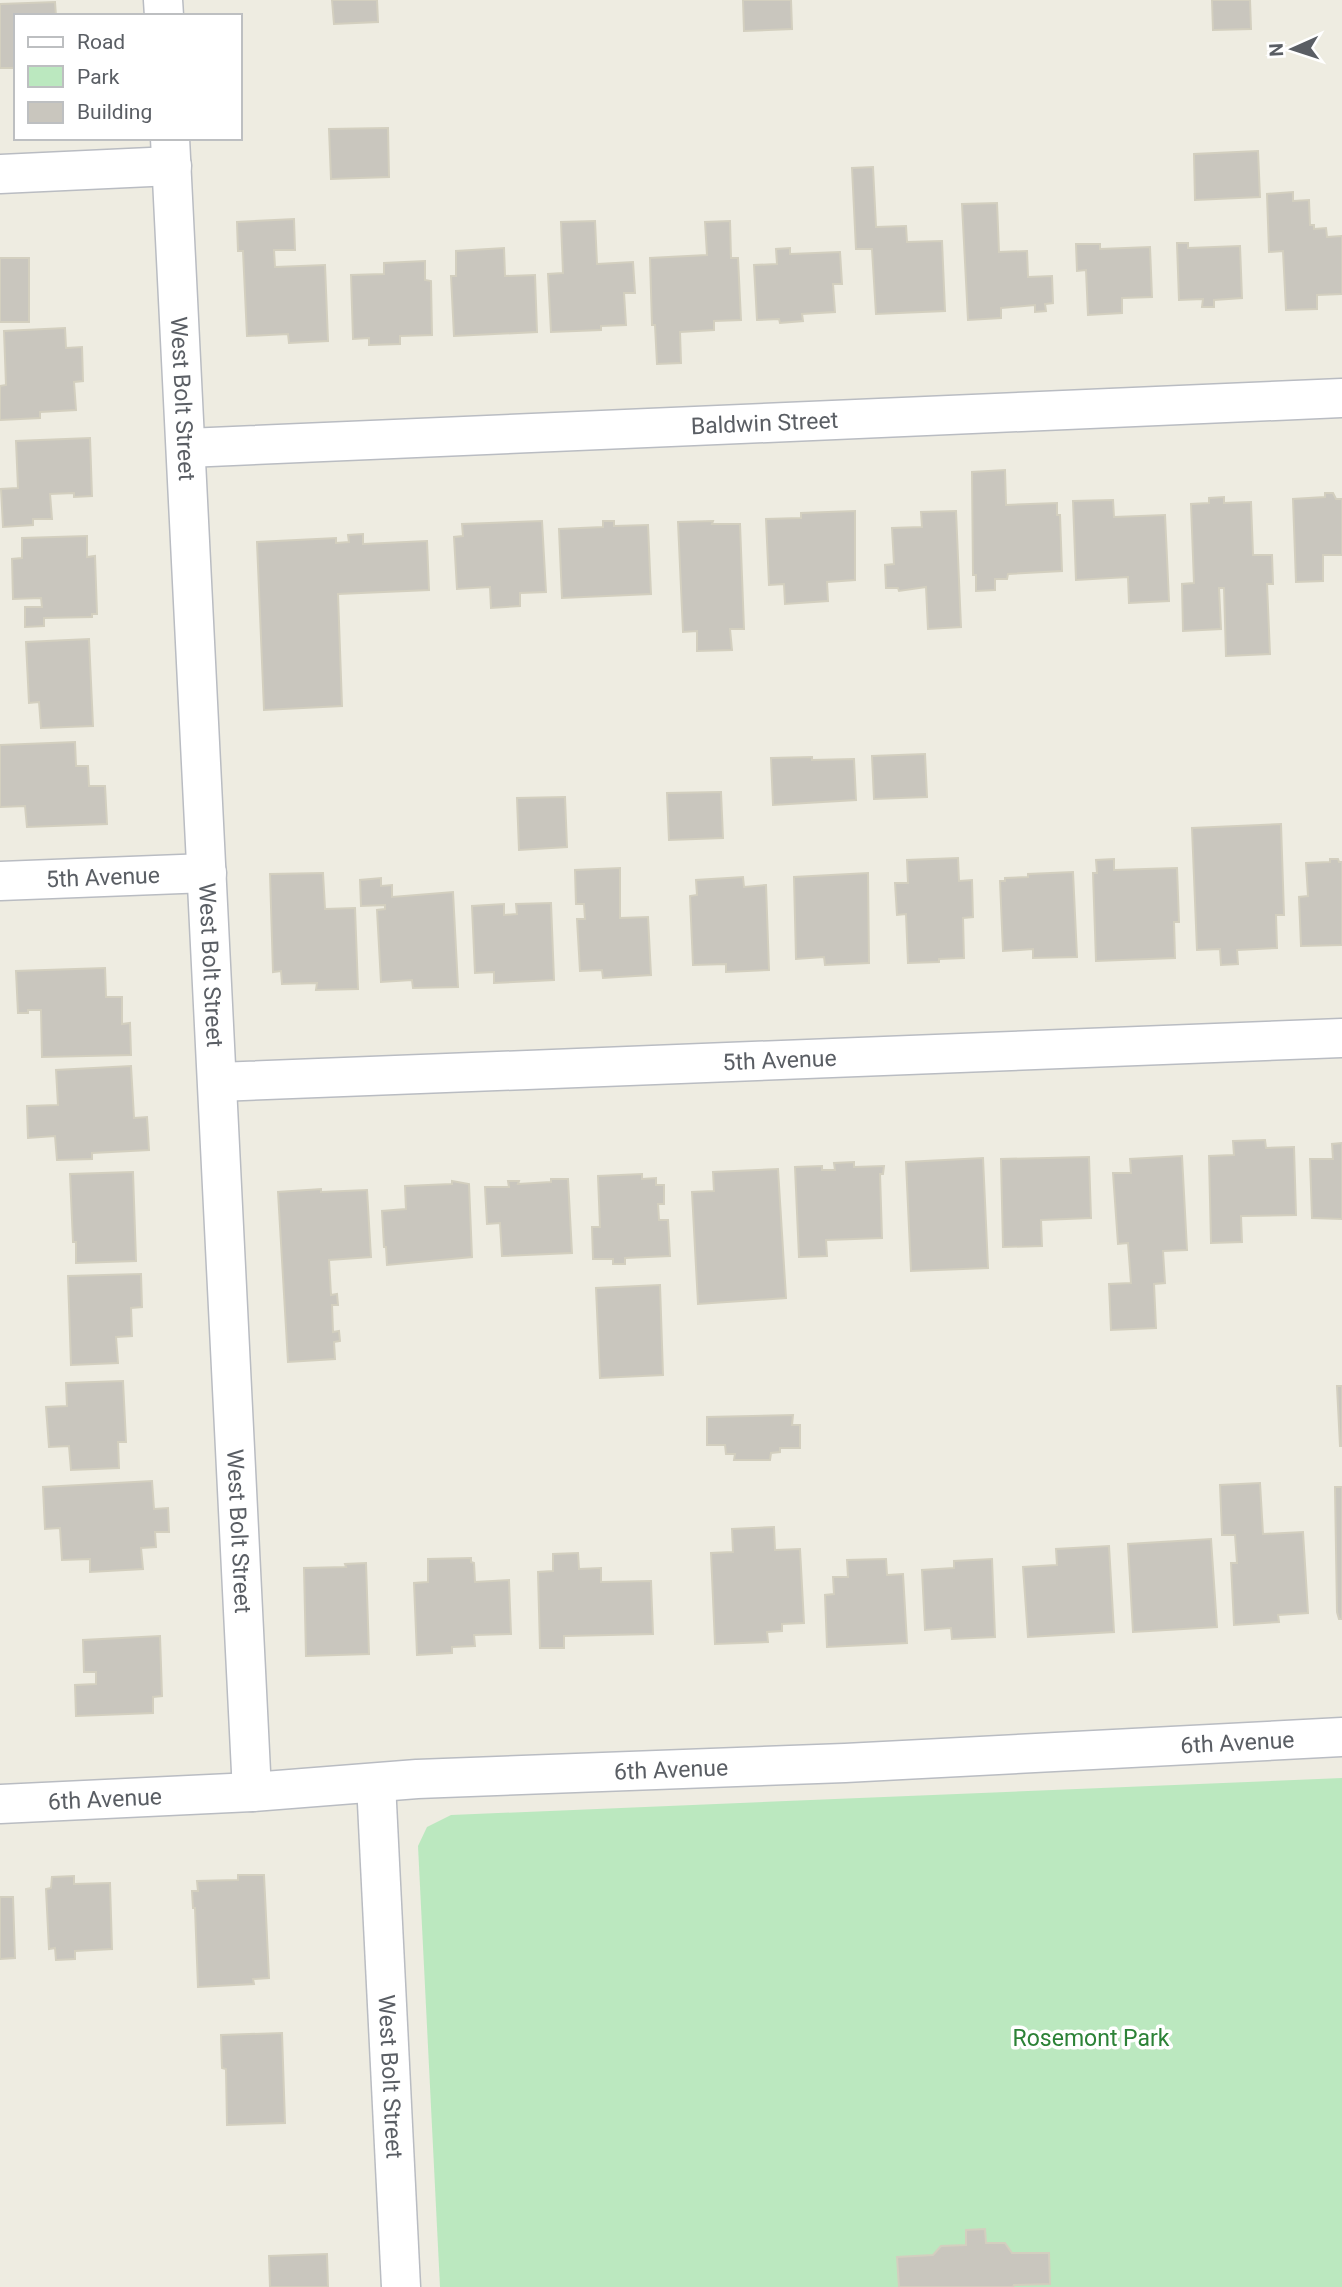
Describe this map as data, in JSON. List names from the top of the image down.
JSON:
{
  "streets": {
    "street": [
      "West Bolt Street",
      "Baldwin Street",
      "5th Avenue",
      "6th Avenue"
    ]
  },
  "crossings": [
    ["West Bolt Street", "Baldwin Street"],
    ["West Bolt Street", "5th Avenue"],
    ["West Bolt Street", "6th Avenue"]
  ],
  "parks": ["Rosemont Park"],
  "legend": ["Road", "Park", "Building"],
  "north": "left"
}
